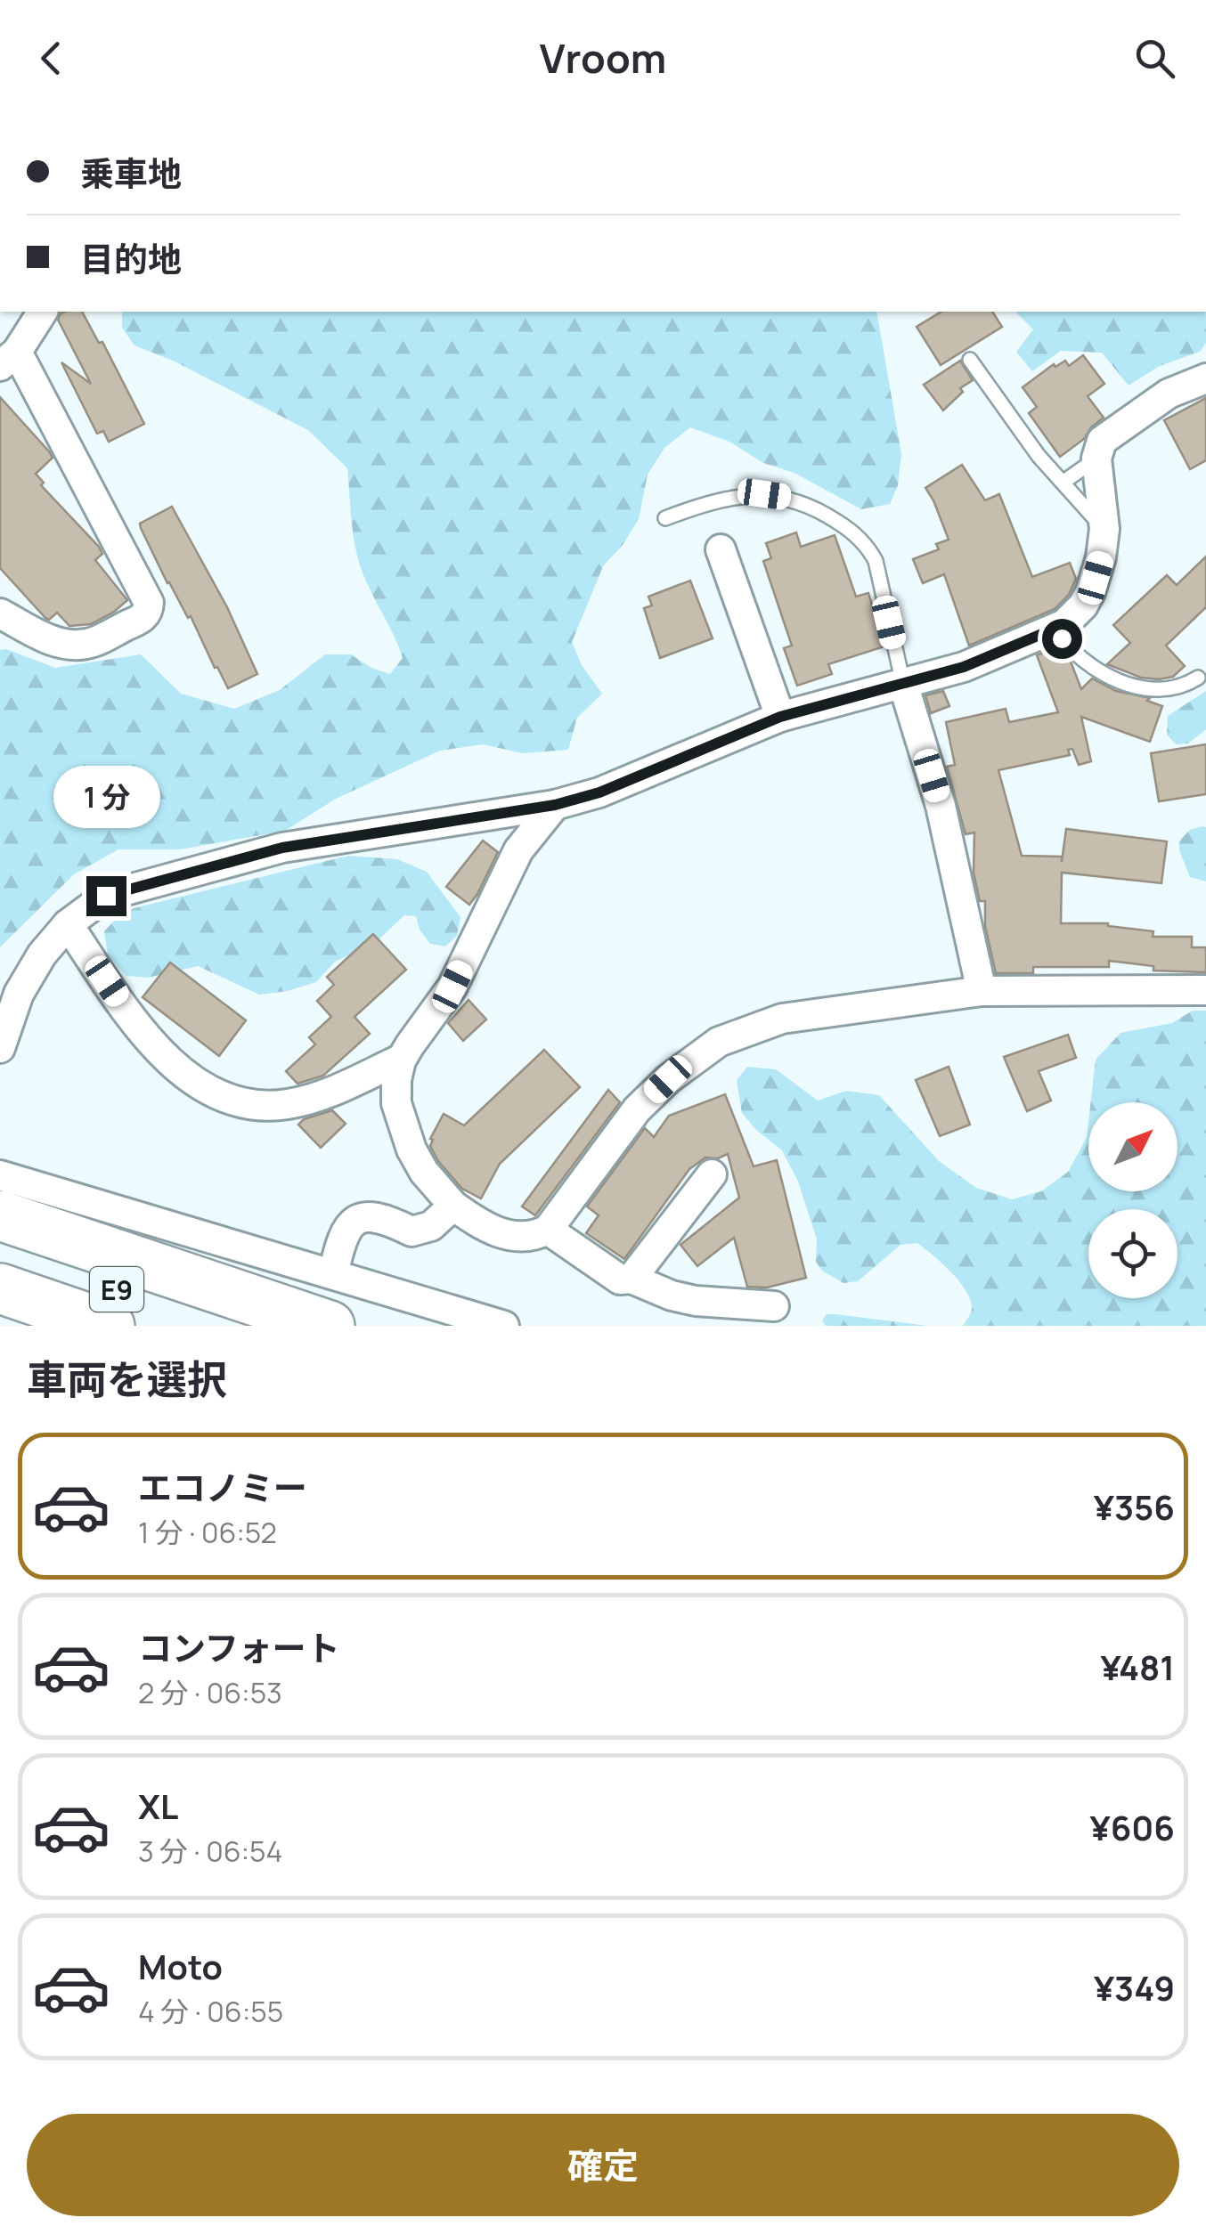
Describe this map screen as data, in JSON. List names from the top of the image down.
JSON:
{
  "streets": {
    "highway": ["E9"]
  },
  "north": "top right",
  "page": {
    "header": "Vroom",
    "banner": ["乗車地", "目的地"],
    "bubble": "1 分",
    "heading": "車両を選択",
    "list": [
      {
        "name": "エコノミー",
        "note": "1 分 · 06:52",
        "value": "¥356"
      },
      {
        "name": "コンフォート",
        "note": "2 分 · 06:53",
        "value": "¥481"
      },
      {
        "name": "XL",
        "note": "3 分 · 06:54",
        "value": "¥606"
      },
      {
        "name": "Moto",
        "note": "4 分 · 06:55",
        "value": "¥349"
      }
    ],
    "buttons": "確定"
  }
}
